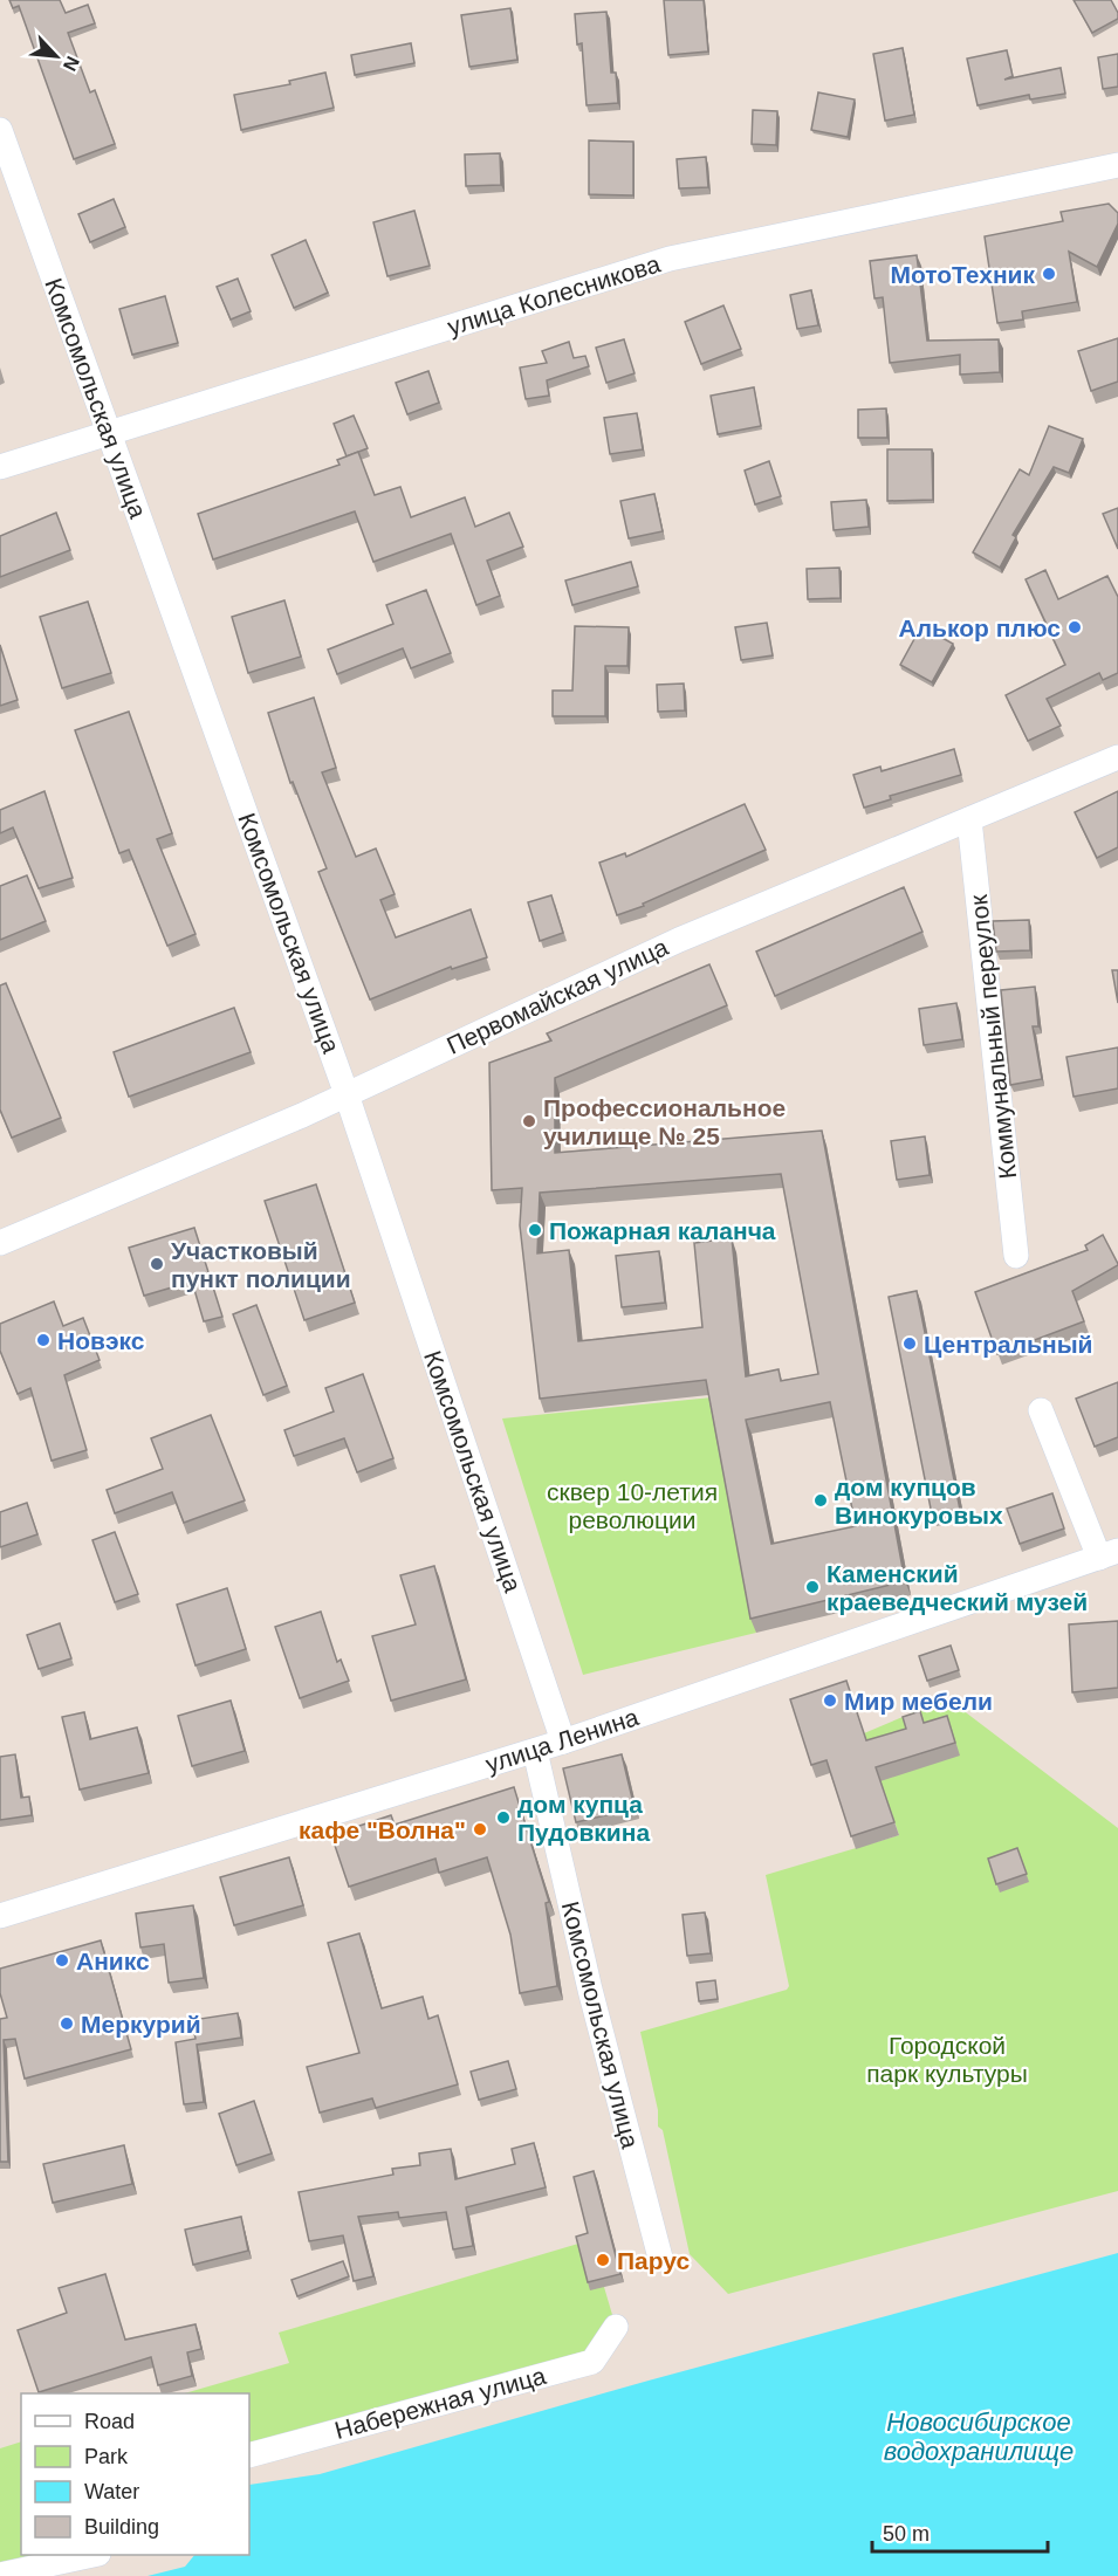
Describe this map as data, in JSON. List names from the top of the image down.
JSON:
{
  "streets": {
    "street": [
      "улица Колесникова",
      "Комсомольская улица",
      "Первомайская улица",
      "Коммунальный переулок",
      "улица Ленина",
      "Набережная улица"
    ]
  },
  "crossings": [
    ["улица Колесникова", "Комсомольская улица"],
    ["Комсомольская улица", "Первомайская улица"],
    ["Комсомольская улица", "улица Ленина"],
    ["Первомайская улица", "Коммунальный переулок"]
  ],
  "water": ["Новосибирское водохранилище"],
  "parks": ["сквер 10-летия революции", "Городской парк культуры"],
  "places": [
    "МотоТехник",
    "Алькор плюс",
    "Профессиональное училище № 25",
    "Пожарная каланча",
    "Участковый пункт полиции",
    "Новэкс",
    "Центральный",
    "дом купцов Винокуровых",
    "Каменский краеведческий музей",
    "Мир мебели",
    "дом купца Пудовкина",
    "кафе \"Волна\"",
    "Аникс",
    "Меркурий",
    "Парус"
  ],
  "legend": [
    "Road",
    "Park",
    "Water",
    "Building"
  ],
  "scale_bar": "50 m",
  "north": "bottom right"
}
